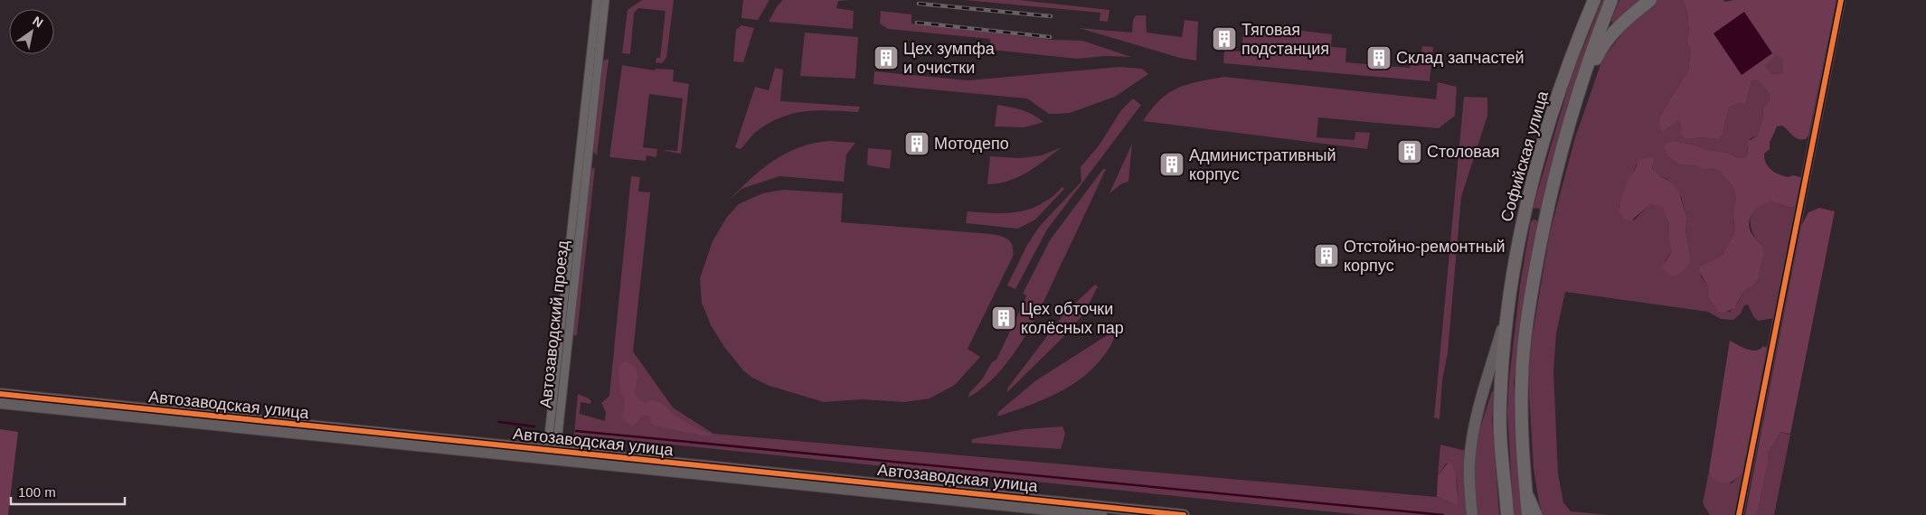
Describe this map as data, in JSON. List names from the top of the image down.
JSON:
{
  "streets": {
    "main road": ["Софийская улица"],
    "street": ["Автозаводский проезд", "Автозаводская улица"]
  },
  "crossings": [
    ["Автозаводский проезд", "Автозаводская улица"]
  ],
  "places": {
    "building": [
      "Тяговая подстанция",
      "Цех зумпфа и очистки",
      "Склад запчастей",
      "Мотодепо",
      "Столовая",
      "Административный корпус",
      "Отстойно-ремонтный корпус",
      "Цех обточки колёсных пар"
    ]
  },
  "scale_bar": "100 m",
  "north": "top right"
}
